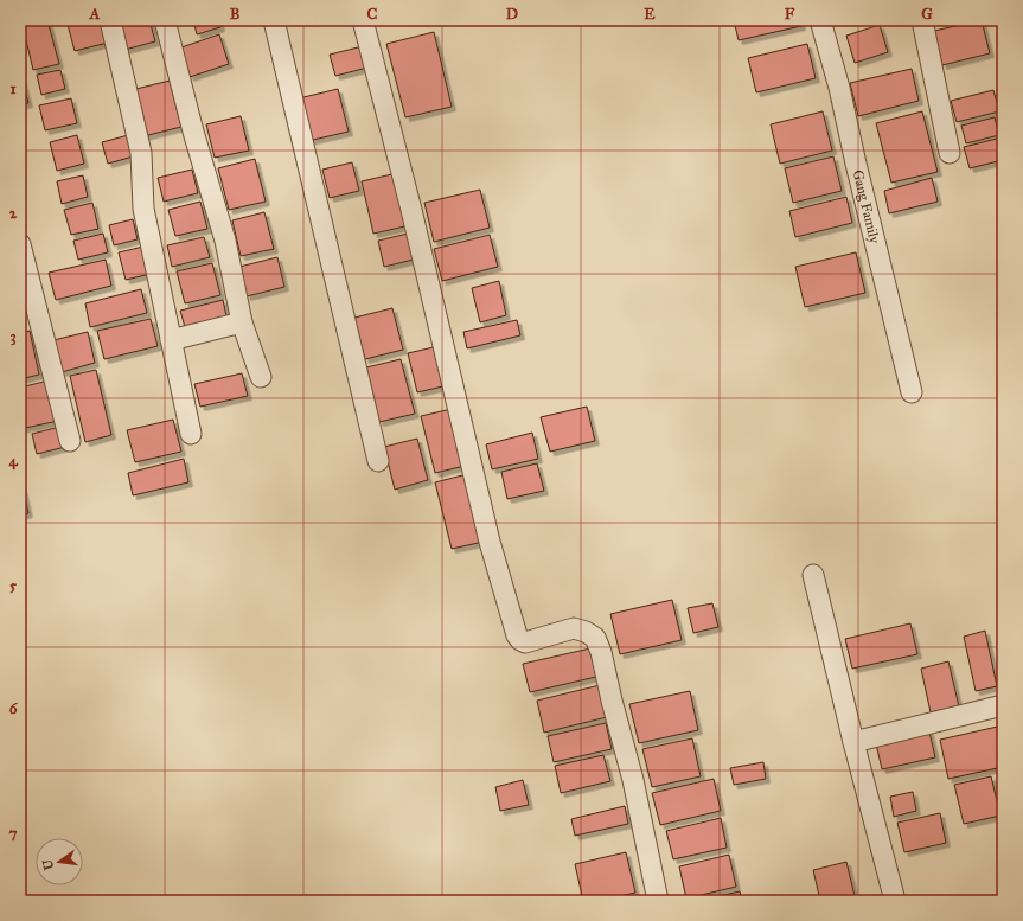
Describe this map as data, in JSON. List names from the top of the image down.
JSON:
{
  "streets": {
    "street": ["Gang Family"]
  },
  "north": "left",
  "grid": {
    "columns": [
      "A",
      "B",
      "C",
      "D",
      "E",
      "F",
      "G"
    ],
    "rows": [
      "1",
      "2",
      "3",
      "4",
      "5",
      "6",
      "7"
    ]
  }
}
